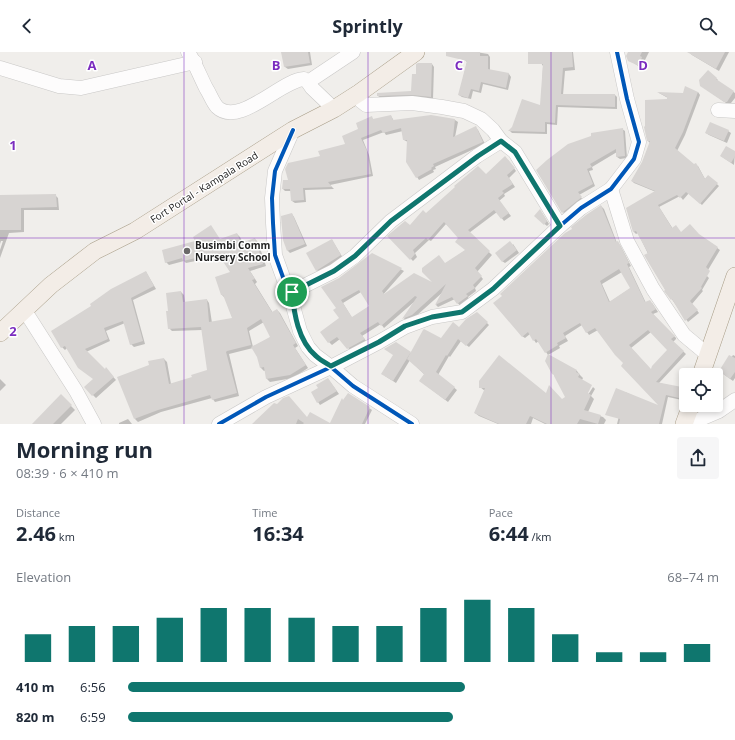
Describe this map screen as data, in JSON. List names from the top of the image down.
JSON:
{
  "streets": {
    "main road": ["Fort Portal - Kampala Road"]
  },
  "places": ["Busimbi Comm Nursery School"],
  "page": {
    "header": "Sprintly",
    "heading": ["Morning run", "08:39 · 6 × 410 m"],
    "stats": [
      ["Distance", "2.46 km"],
      ["Time", "16:34"],
      ["Pace", "6:44 /km"]
    ],
    "chart": ["Elevation", "68–74 m"],
    "list": [
      {
        "name": "410 m",
        "note": "6:56"
      },
      {
        "name": "820 m",
        "note": "6:59"
      }
    ]
  },
  "grid": {
    "columns": [
      "A",
      "B",
      "C",
      "D"
    ],
    "rows": ["1", "2"]
  }
}
